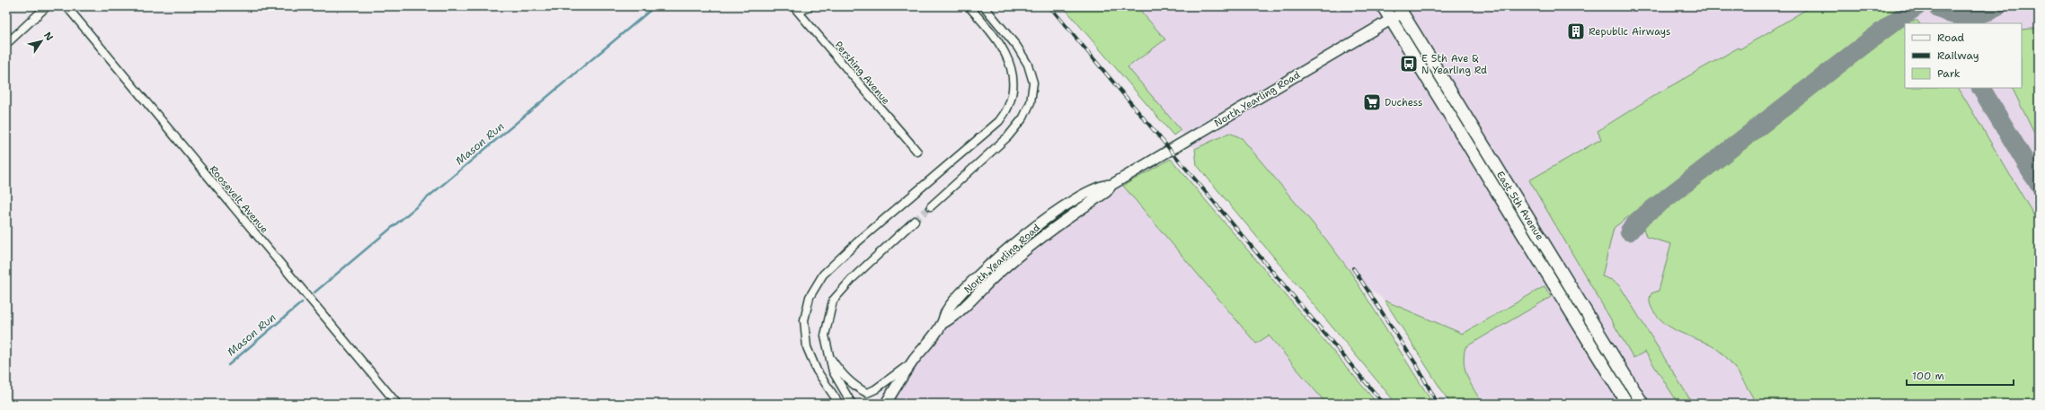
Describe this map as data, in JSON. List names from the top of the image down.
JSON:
{
  "streets": {
    "main road": ["North Yearling Road", "East 5th Avenue"],
    "street": ["Pershing Avenue", "Roosevelt Avenue"]
  },
  "crossings": [
    ["North Yearling Road", "East 5th Avenue"]
  ],
  "water": ["Mason Run"],
  "places": {
    "building": ["Republic Airways"],
    "bus stop": ["E 5th Ave & N Yearling Rd"],
    "supermarket": ["Duchess"]
  },
  "legend": ["Road", "Railway", "Park"],
  "scale_bar": "100 m",
  "north": "top right"
}
